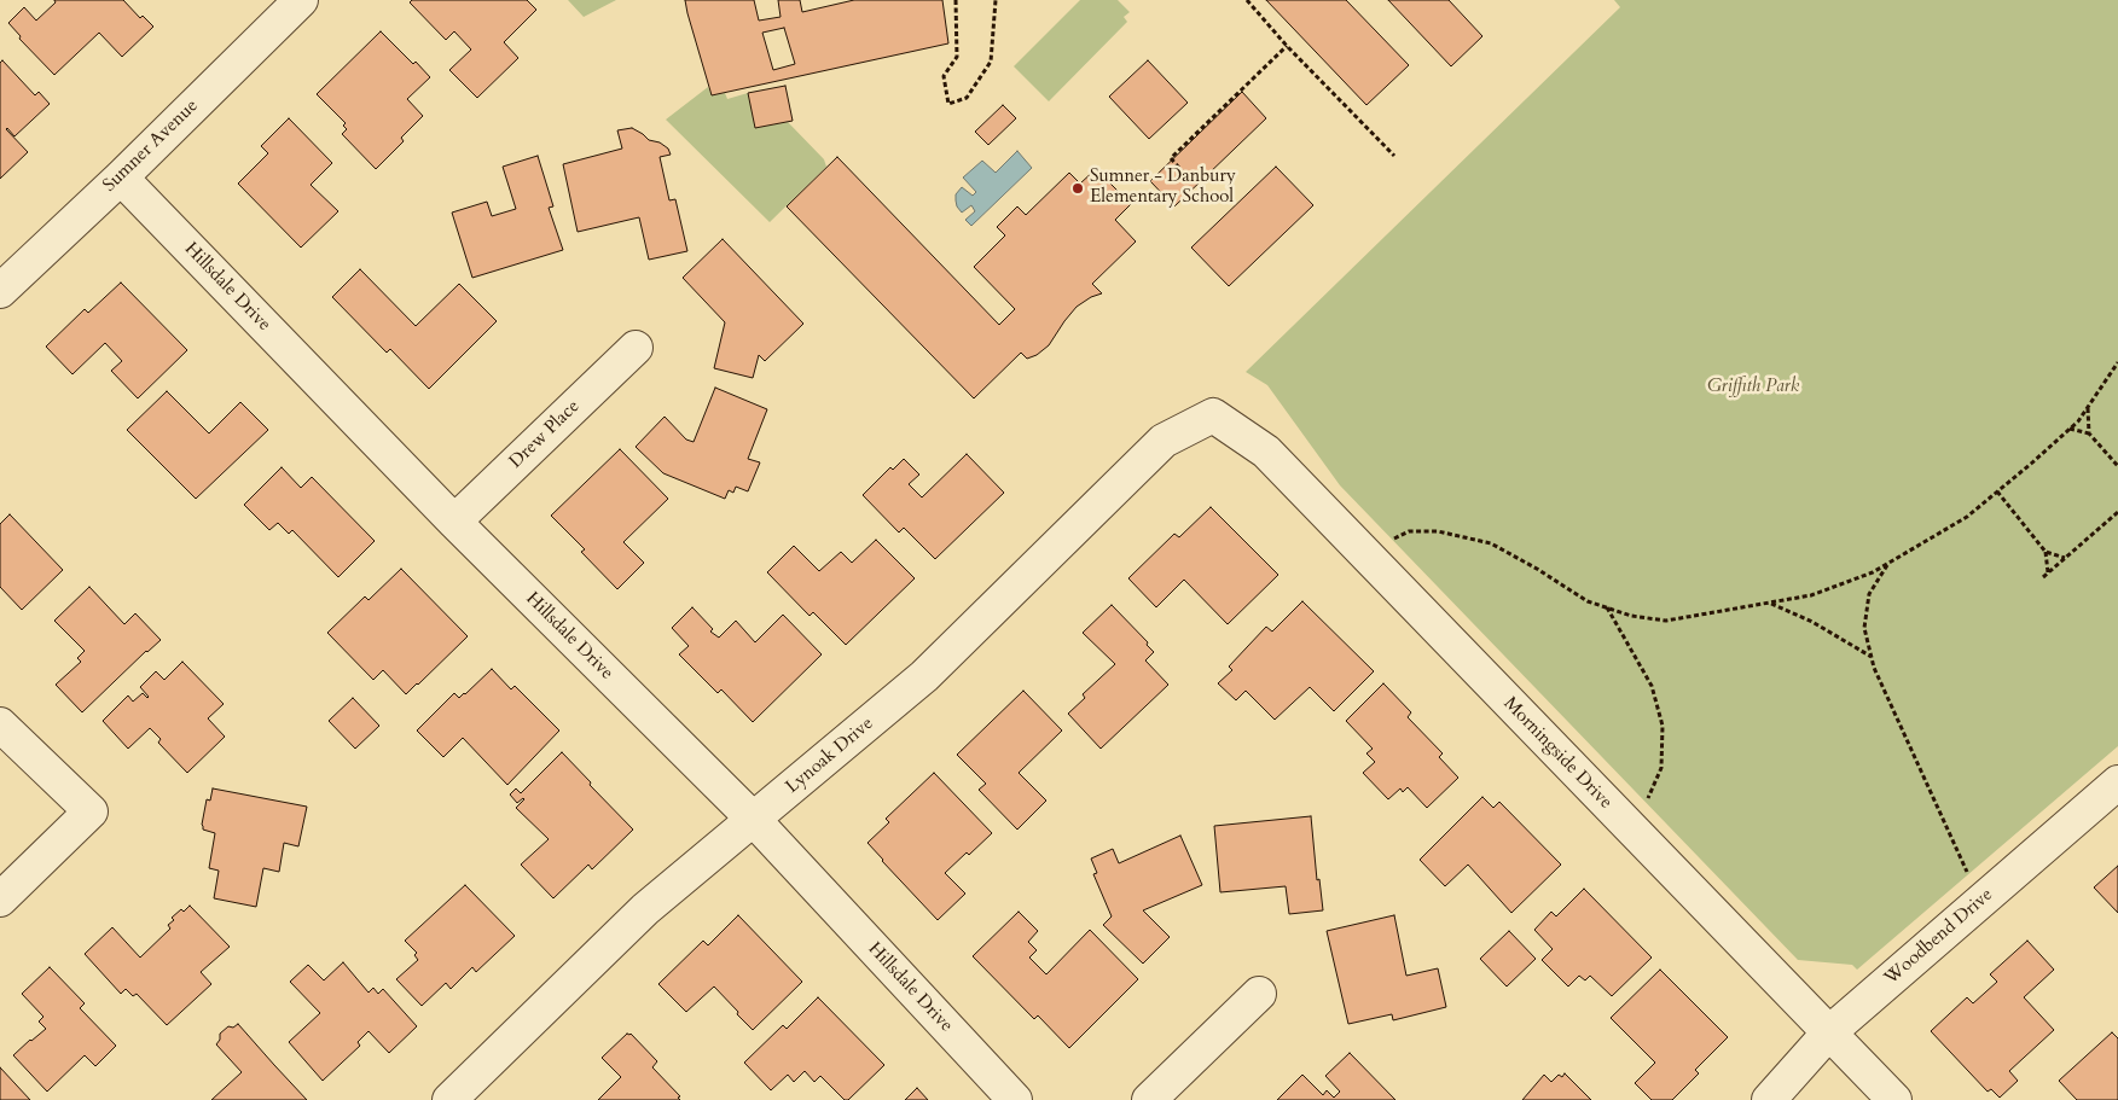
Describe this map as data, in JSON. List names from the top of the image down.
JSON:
{
  "streets": {
    "street": [
      "Sumner Avenue",
      "Hillsdale Drive",
      "Drew Place",
      "Morningside Drive",
      "Lynoak Drive",
      "Woodbend Drive"
    ]
  },
  "crossings": [
    ["Sumner Avenue", "Hillsdale Drive"],
    ["Hillsdale Drive", "Drew Place"],
    ["Hillsdale Drive", "Lynoak Drive"],
    ["Morningside Drive", "Lynoak Drive"],
    ["Morningside Drive", "Woodbend Drive"]
  ],
  "parks": ["Griffith Park"],
  "places": ["Sumner - Danbury Elementary School"]
}
